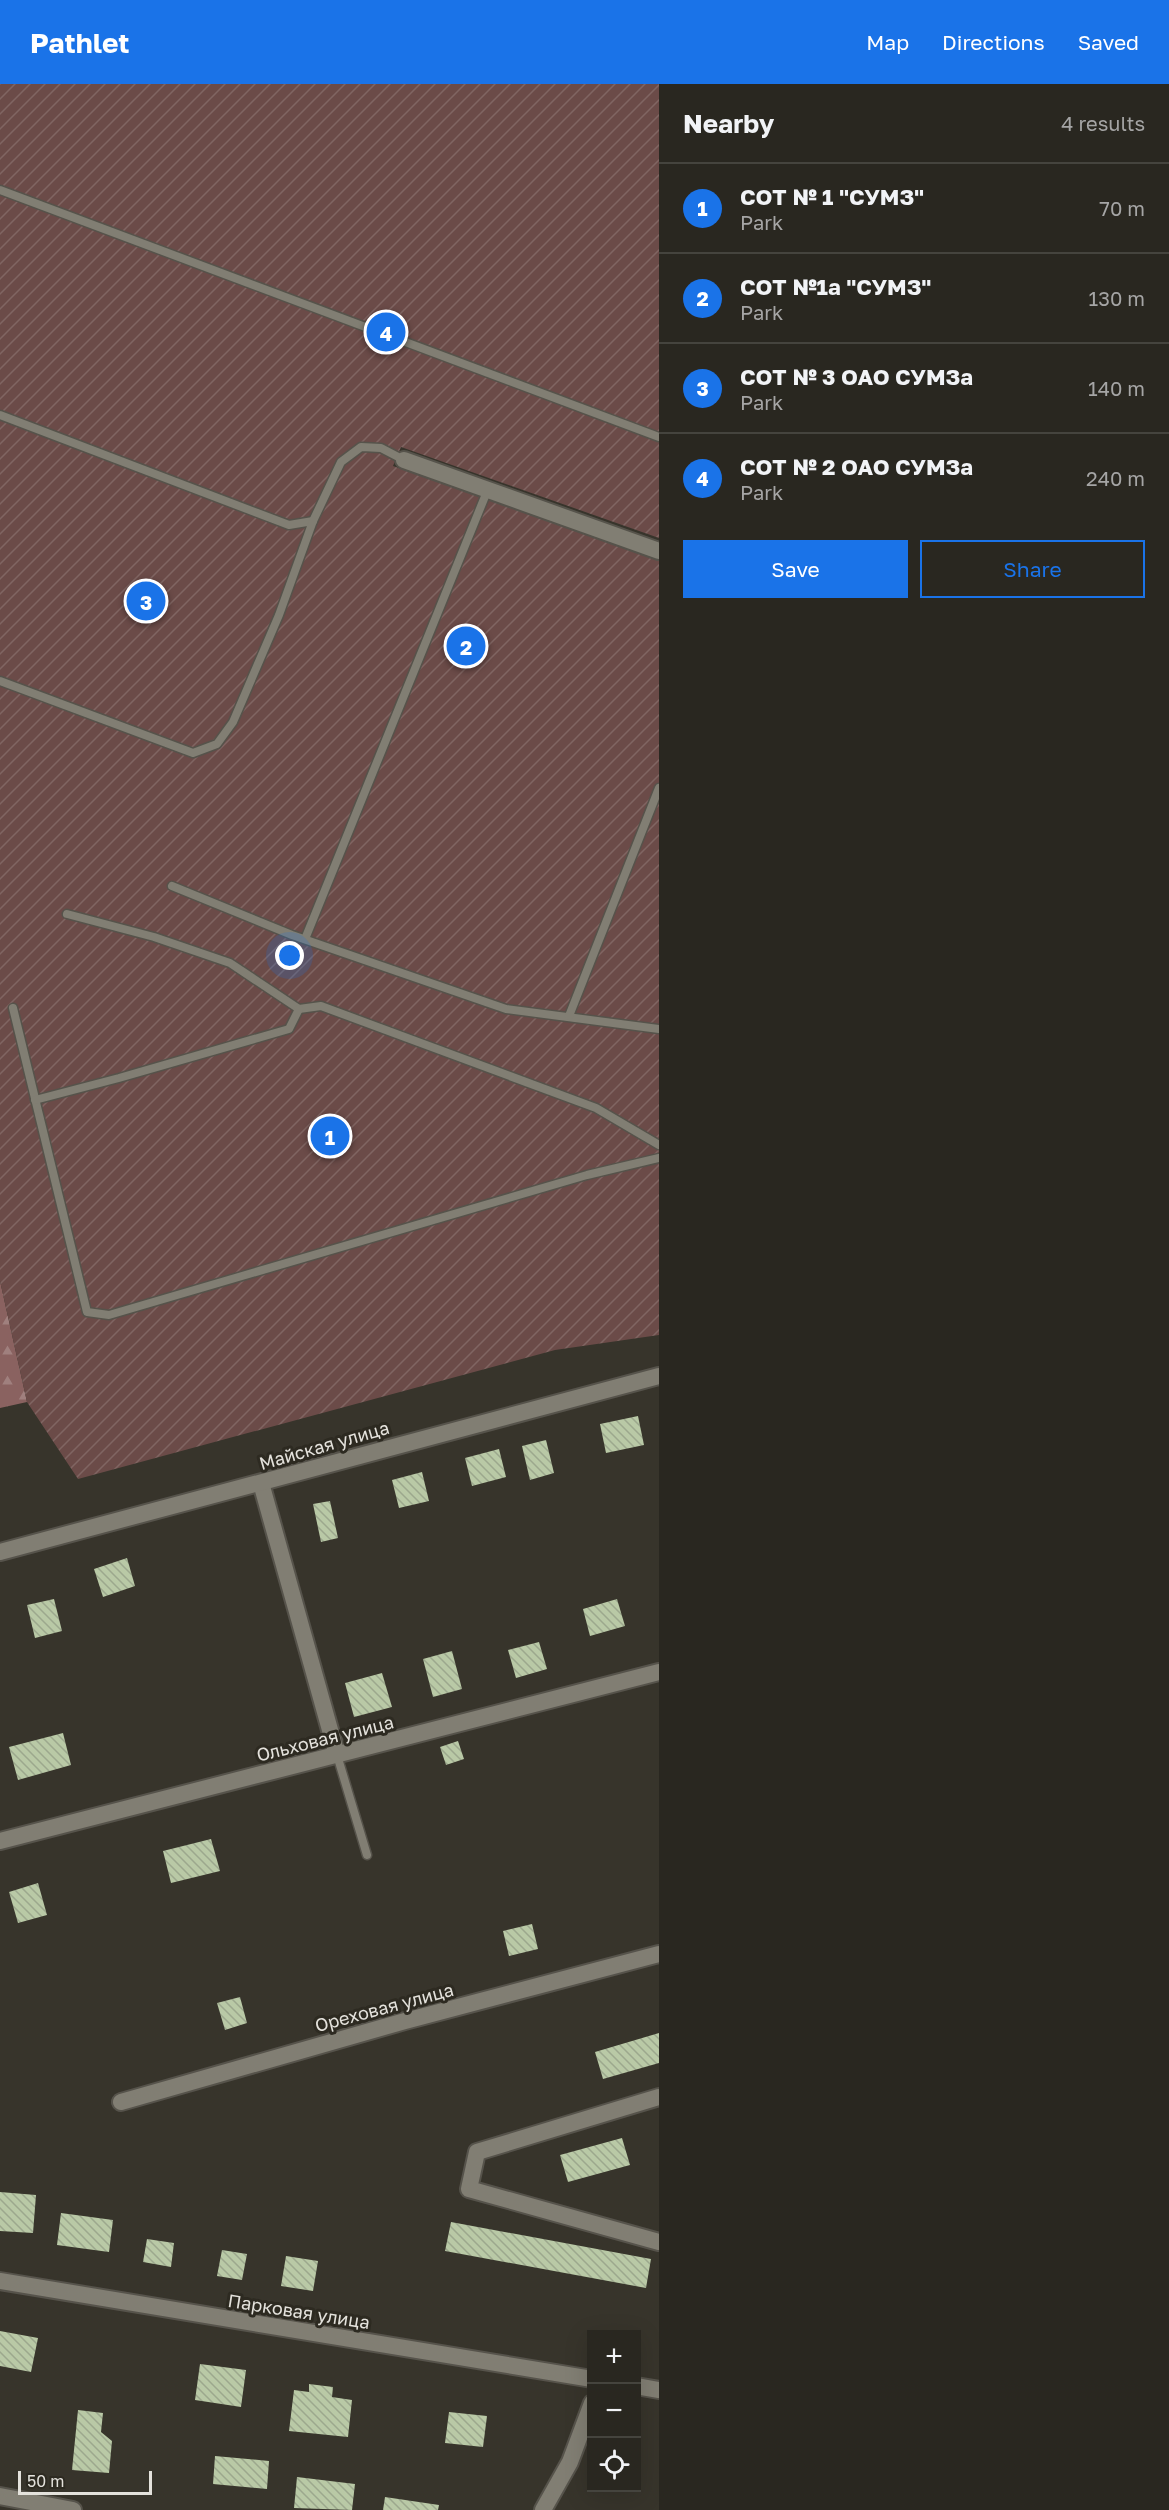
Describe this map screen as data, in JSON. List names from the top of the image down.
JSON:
{
  "streets": {
    "street": [
      "Майская улица",
      "Ольховая улица",
      "Ореховая улица",
      "Парковая улица"
    ]
  },
  "scale_bar": "50 m",
  "page": {
    "header": "Pathlet",
    "nav": ["Map", "Directions", "Saved"],
    "heading": ["Nearby", "4 results"],
    "list": [
      {
        "mark": "1",
        "name": "СОТ № 1 \"СУМЗ\"",
        "note": "Park",
        "value": "70 m"
      },
      {
        "mark": "2",
        "name": "СОТ №1а \"СУМЗ\"",
        "note": "Park",
        "value": "130 m"
      },
      {
        "mark": "3",
        "name": "СОТ № 3 ОАО СУМЗа",
        "note": "Park",
        "value": "140 m"
      },
      {
        "mark": "4",
        "name": "СОТ № 2 ОАО СУМЗа",
        "note": "Park",
        "value": "240 m"
      }
    ],
    "pins": [
      "4",
      "3",
      "2",
      "1"
    ],
    "buttons": ["Save", "Share"],
    "map_buttons": ["+", "−"],
    "scale": "50 m"
  }
}
